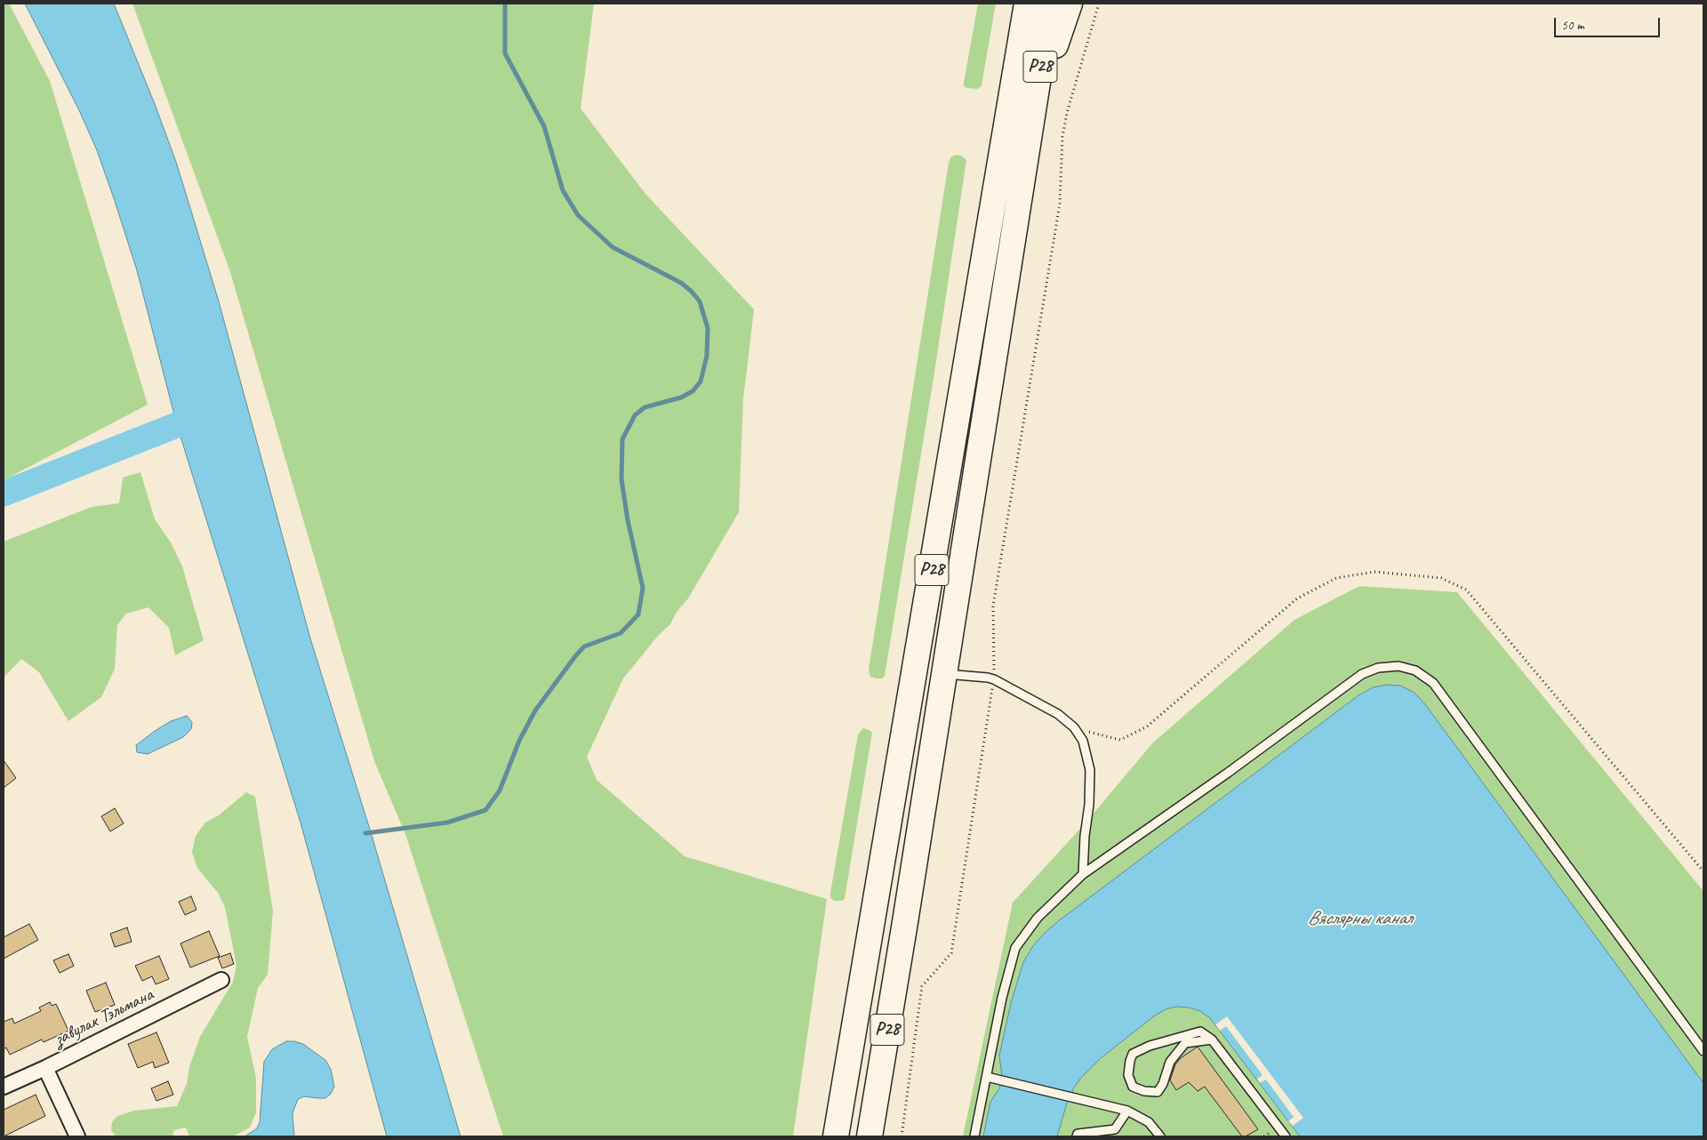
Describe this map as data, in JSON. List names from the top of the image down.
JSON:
{
  "streets": {
    "highway": ["Р28"],
    "street": ["завулак Тэльмана"]
  },
  "water": ["Вяслярны канал"],
  "scale_bar": "50 m"
}
